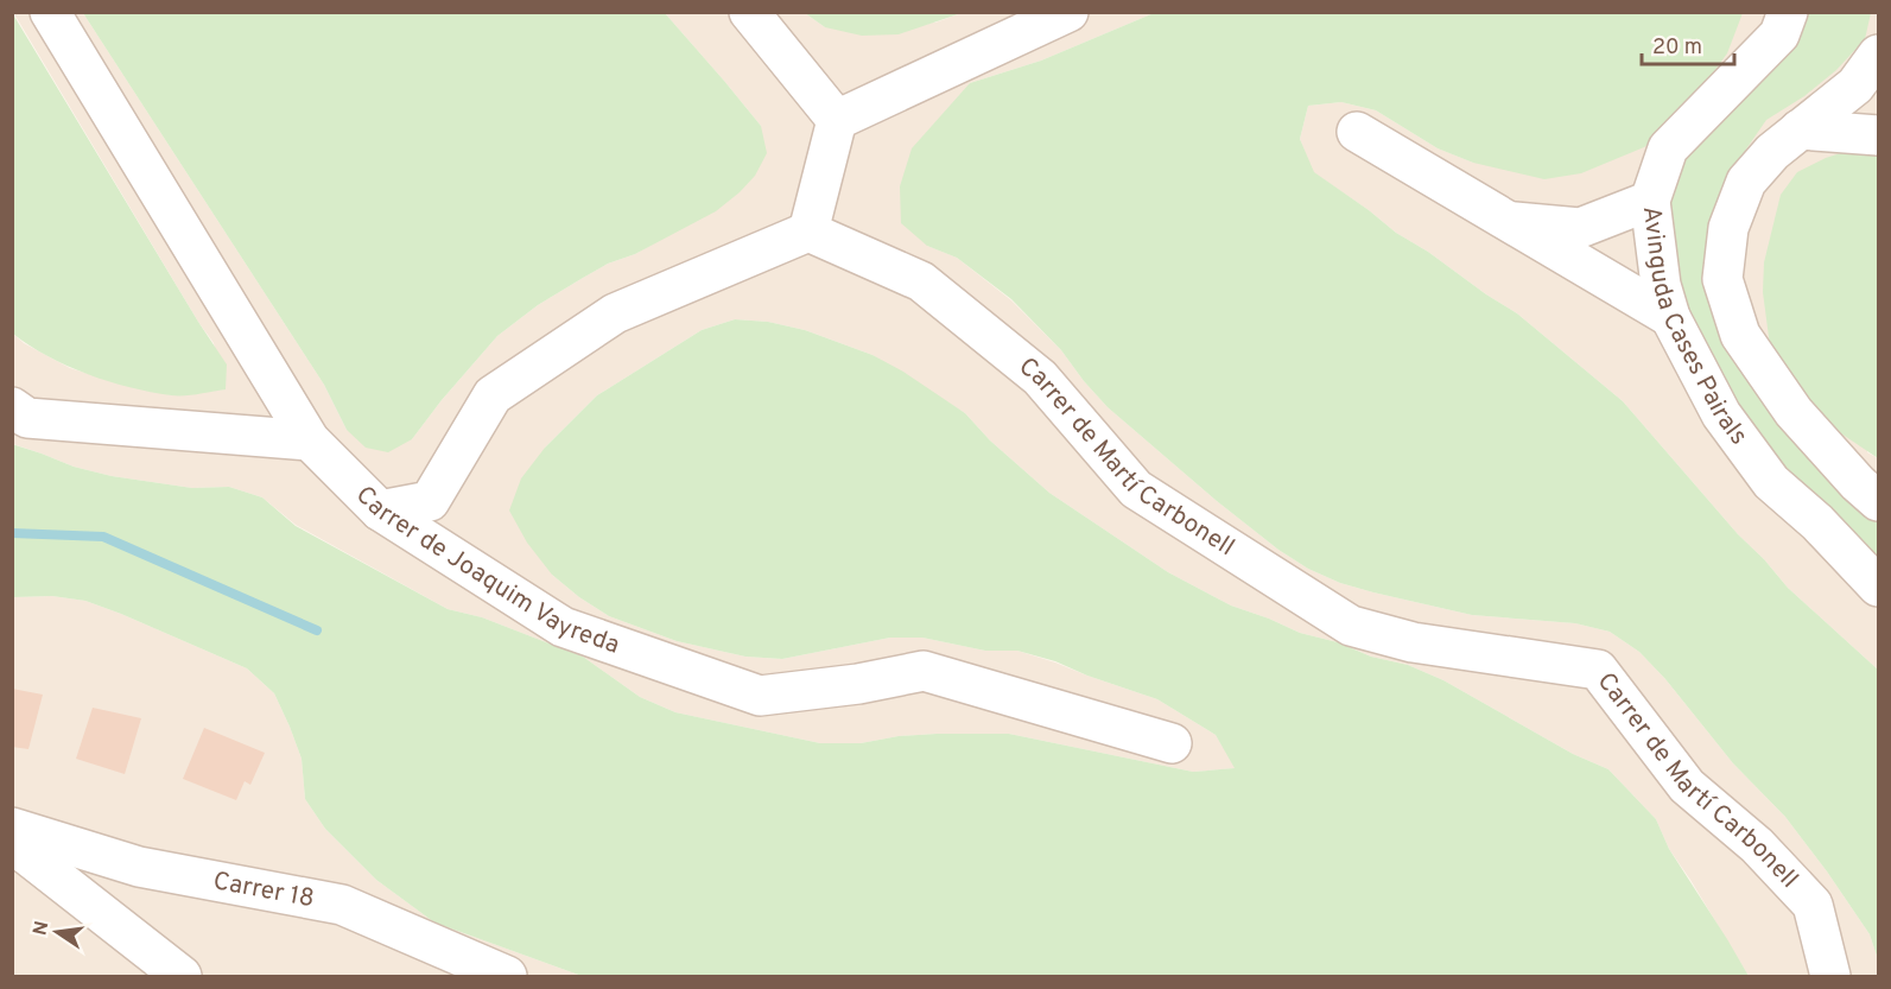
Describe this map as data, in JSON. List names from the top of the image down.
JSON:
{
  "streets": {
    "street": [
      "Avinguda Cases Pairals",
      "Carrer de Martí Carbonell",
      "Carrer de Joaquim Vayreda",
      "Carrer 18"
    ]
  },
  "scale_bar": "20 m",
  "north": "left"
}
